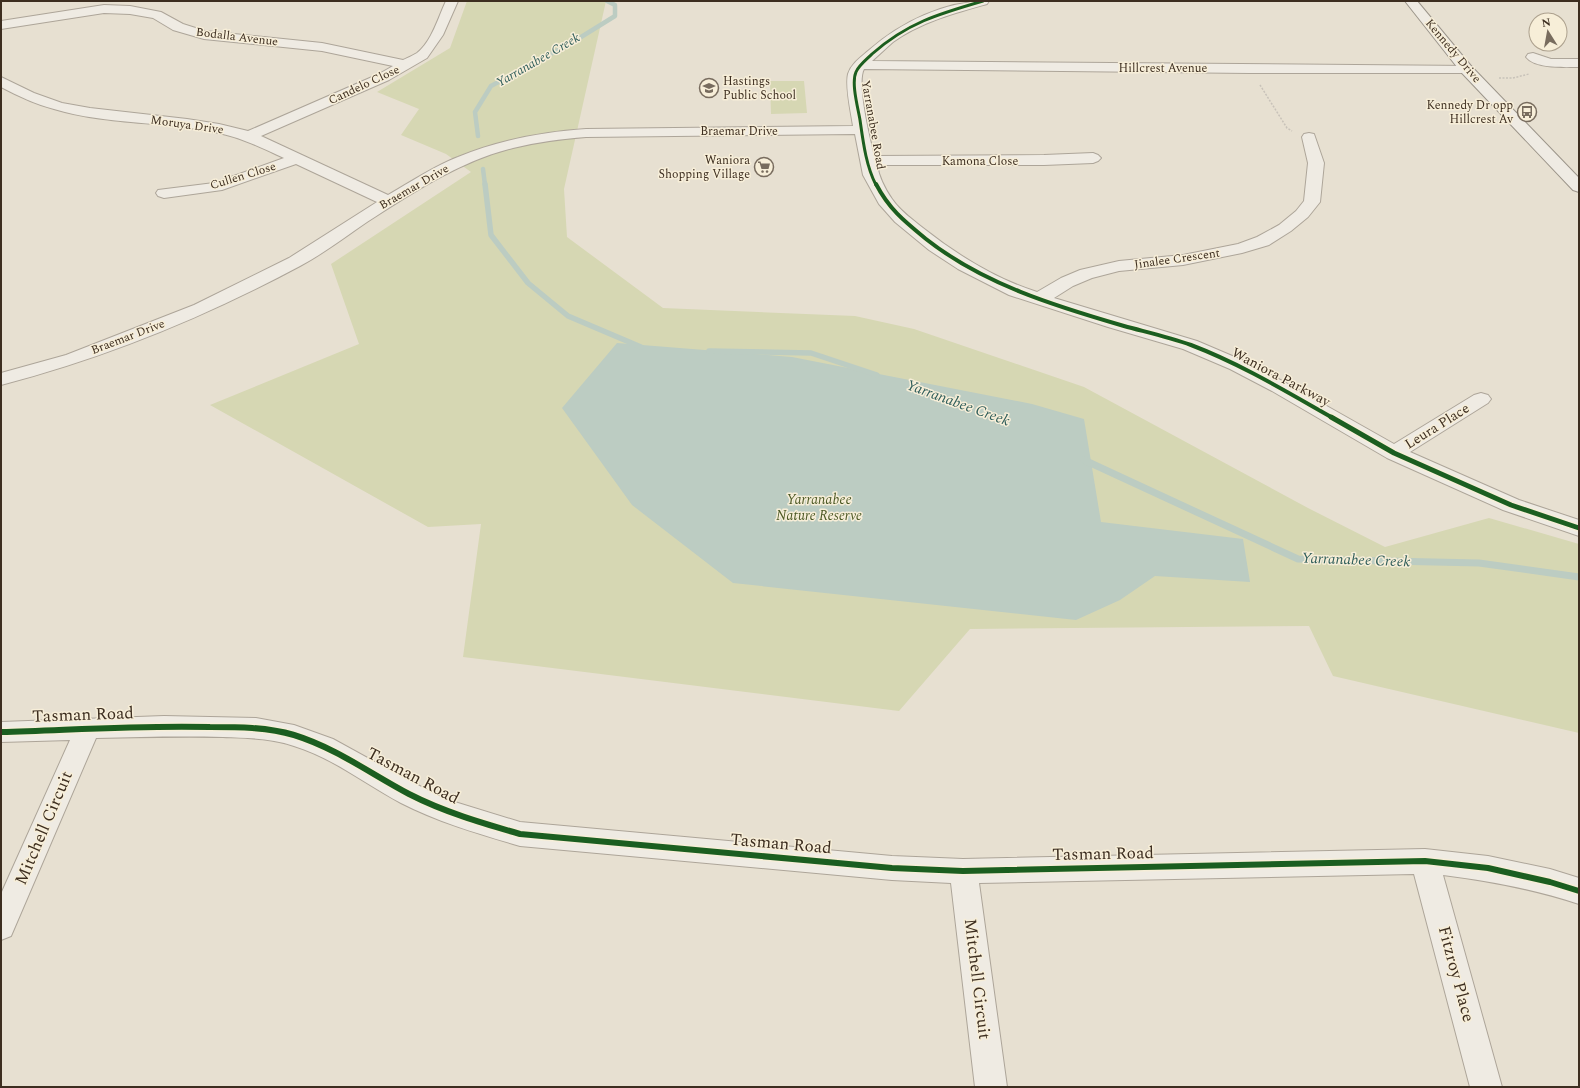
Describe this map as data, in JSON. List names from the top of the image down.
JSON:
{
  "streets": {
    "street": [
      "Bodalla Avenue",
      "Kennedy Drive",
      "Hillcrest Avenue",
      "Candelo Close",
      "Moruya Drive",
      "Yarranabee Road",
      "Braemar Drive",
      "Kamona Close",
      "Cullen Close",
      "Jinalee Crescent",
      "Waniora Parkway",
      "Leura Place",
      "Tasman Road",
      "Mitchell Circuit",
      "Fitzroy Place"
    ]
  },
  "crossings": [
    ["Bodalla Avenue", "Candelo Close"],
    ["Kennedy Drive", "Hillcrest Avenue"],
    ["Hillcrest Avenue", "Yarranabee Road"],
    ["Candelo Close", "Moruya Drive"],
    ["Moruya Drive", "Braemar Drive"],
    ["Moruya Drive", "Cullen Close"],
    ["Yarranabee Road", "Braemar Drive"],
    ["Yarranabee Road", "Kamona Close"],
    ["Yarranabee Road", "Waniora Parkway"],
    ["Jinalee Crescent", "Waniora Parkway"],
    ["Waniora Parkway", "Leura Place"],
    ["Tasman Road", "Mitchell Circuit"],
    ["Tasman Road", "Fitzroy Place"]
  ],
  "water": ["Yarranabee Creek"],
  "parks": ["Yarranabee Nature Reserve"],
  "places": {
    "school or university": ["Hastings Public School"],
    "bus stop": ["Kennedy Dr opp Hillcrest Av"],
    "supermarket": ["Waniora Shopping Village"]
  },
  "north": "top"
}
